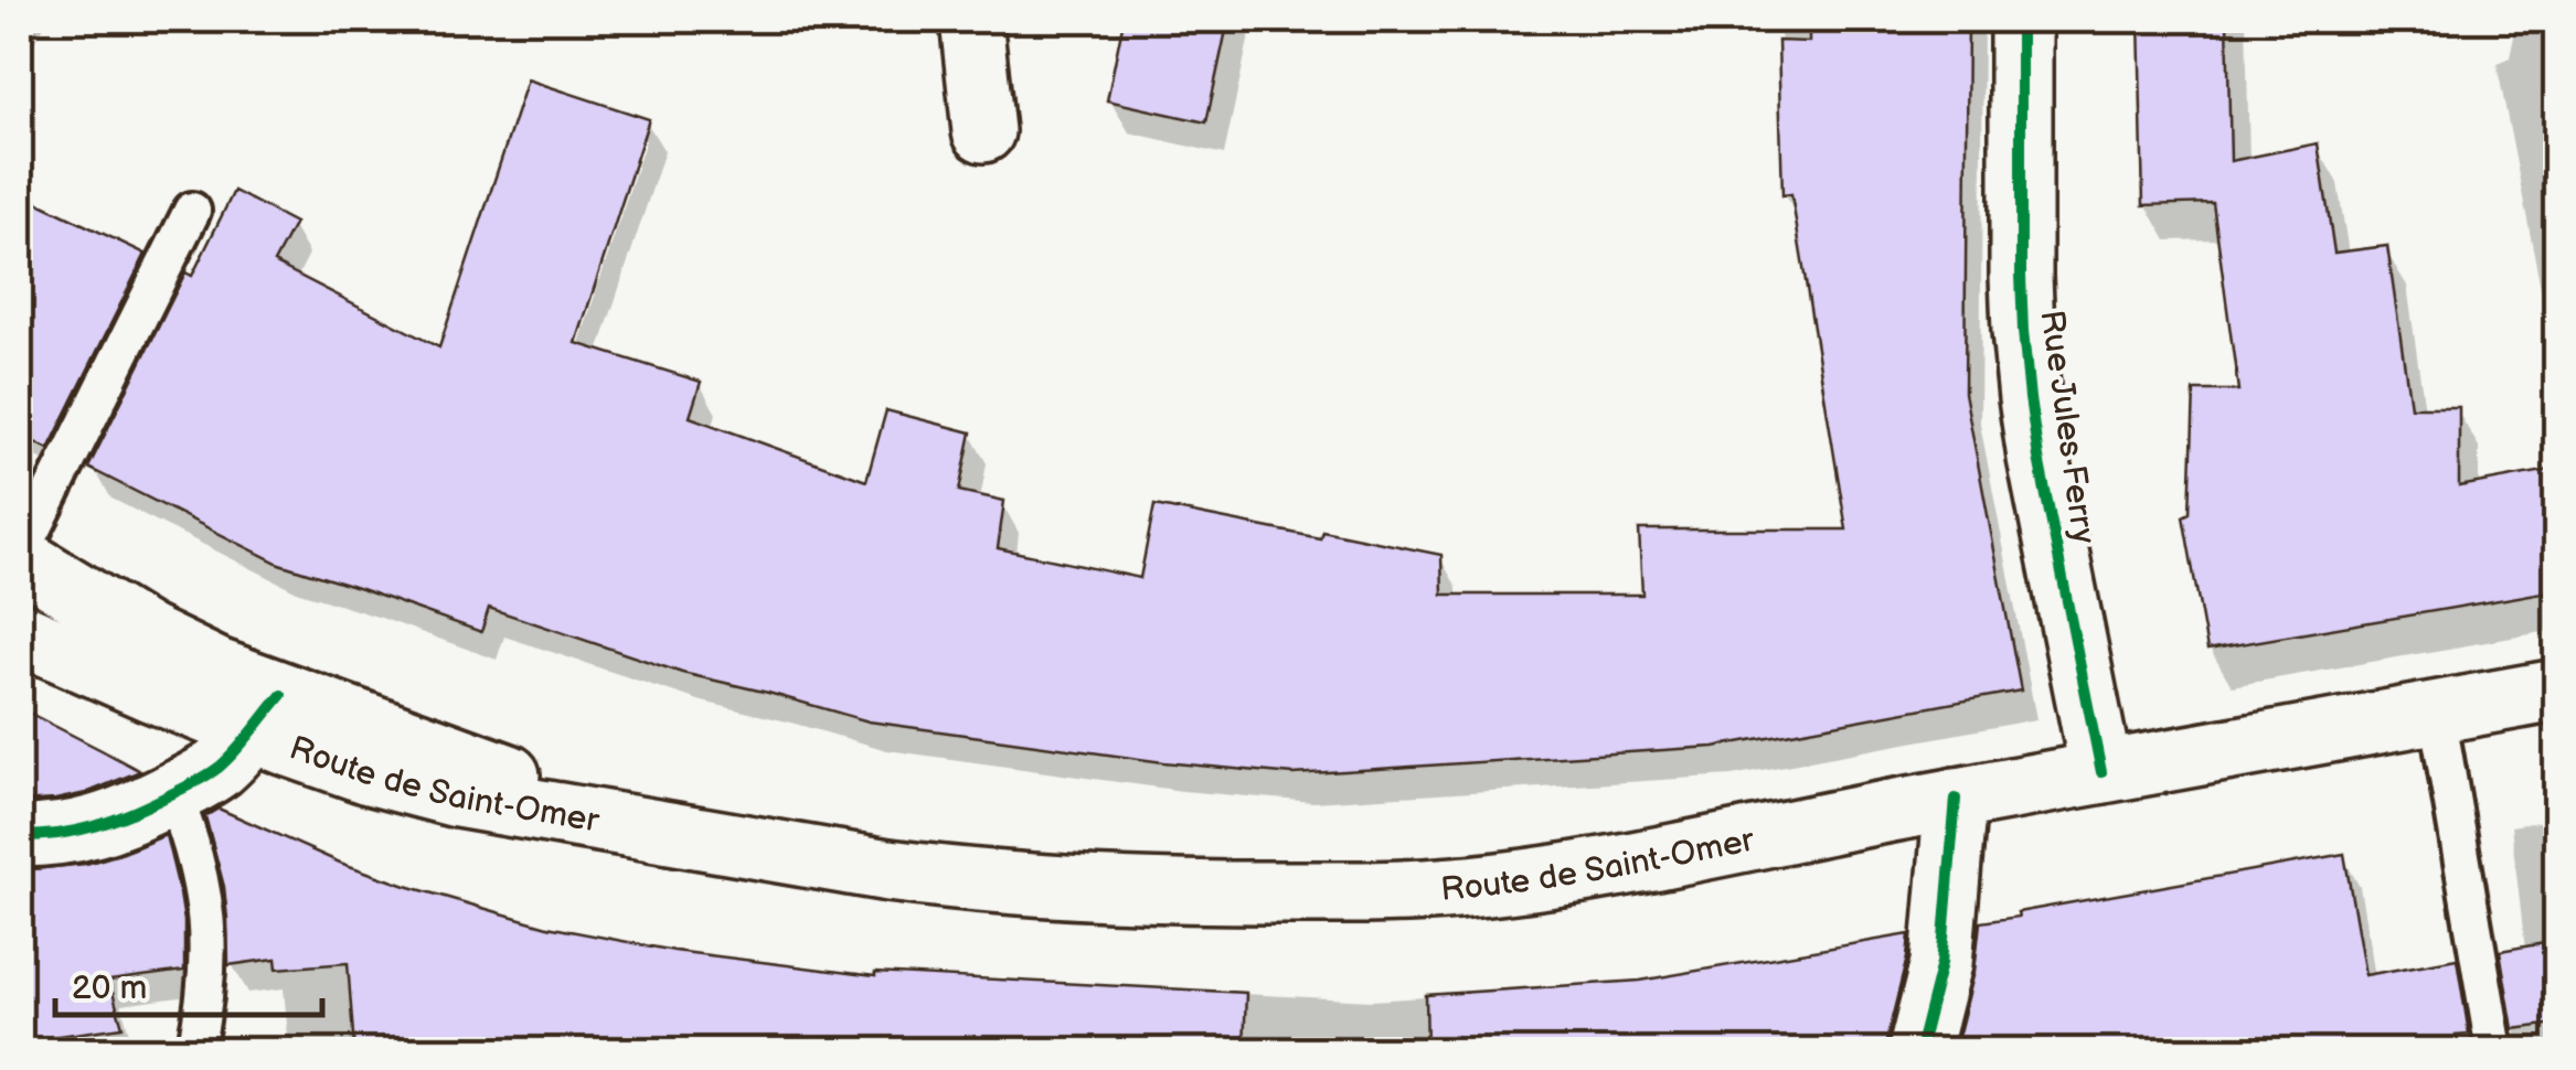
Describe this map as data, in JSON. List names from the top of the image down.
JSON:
{
  "streets": {
    "main road": ["Rue Jules Ferry", "Route de Saint-Omer"]
  },
  "crossings": [
    ["Rue Jules Ferry", "Route de Saint-Omer"]
  ],
  "scale_bar": "20 m"
}
